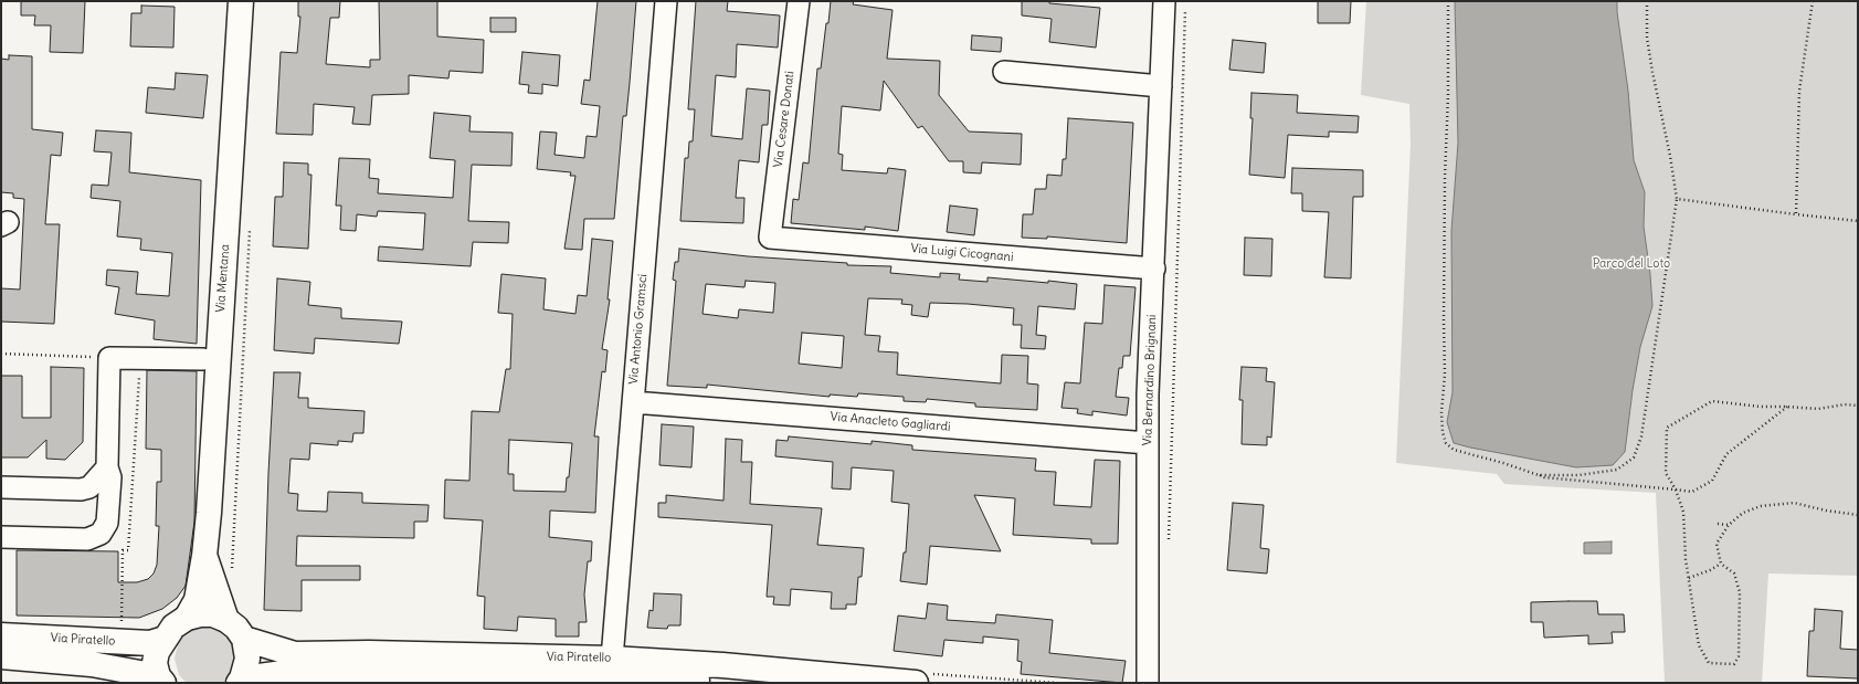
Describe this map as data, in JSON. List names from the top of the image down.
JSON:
{
  "streets": {
    "main road": ["Via Mentana", "Via Piratello"],
    "street": [
      "Via Cesare Donati",
      "Via Luigi Cicognani",
      "Via Antonio Gramsci",
      "Via Bernardino Brignani",
      "Via Anacleto Gagliardi"
    ]
  },
  "crossings": [
    ["Via Cesare Donati", "Via Luigi Cicognani"],
    ["Via Luigi Cicognani", "Via Bernardino Brignani"],
    ["Via Mentana", "Via Piratello"],
    ["Via Antonio Gramsci", "Via Anacleto Gagliardi"],
    ["Via Antonio Gramsci", "Via Piratello"],
    ["Via Bernardino Brignani", "Via Anacleto Gagliardi"]
  ],
  "parks": ["Parco del Loto"]
}
